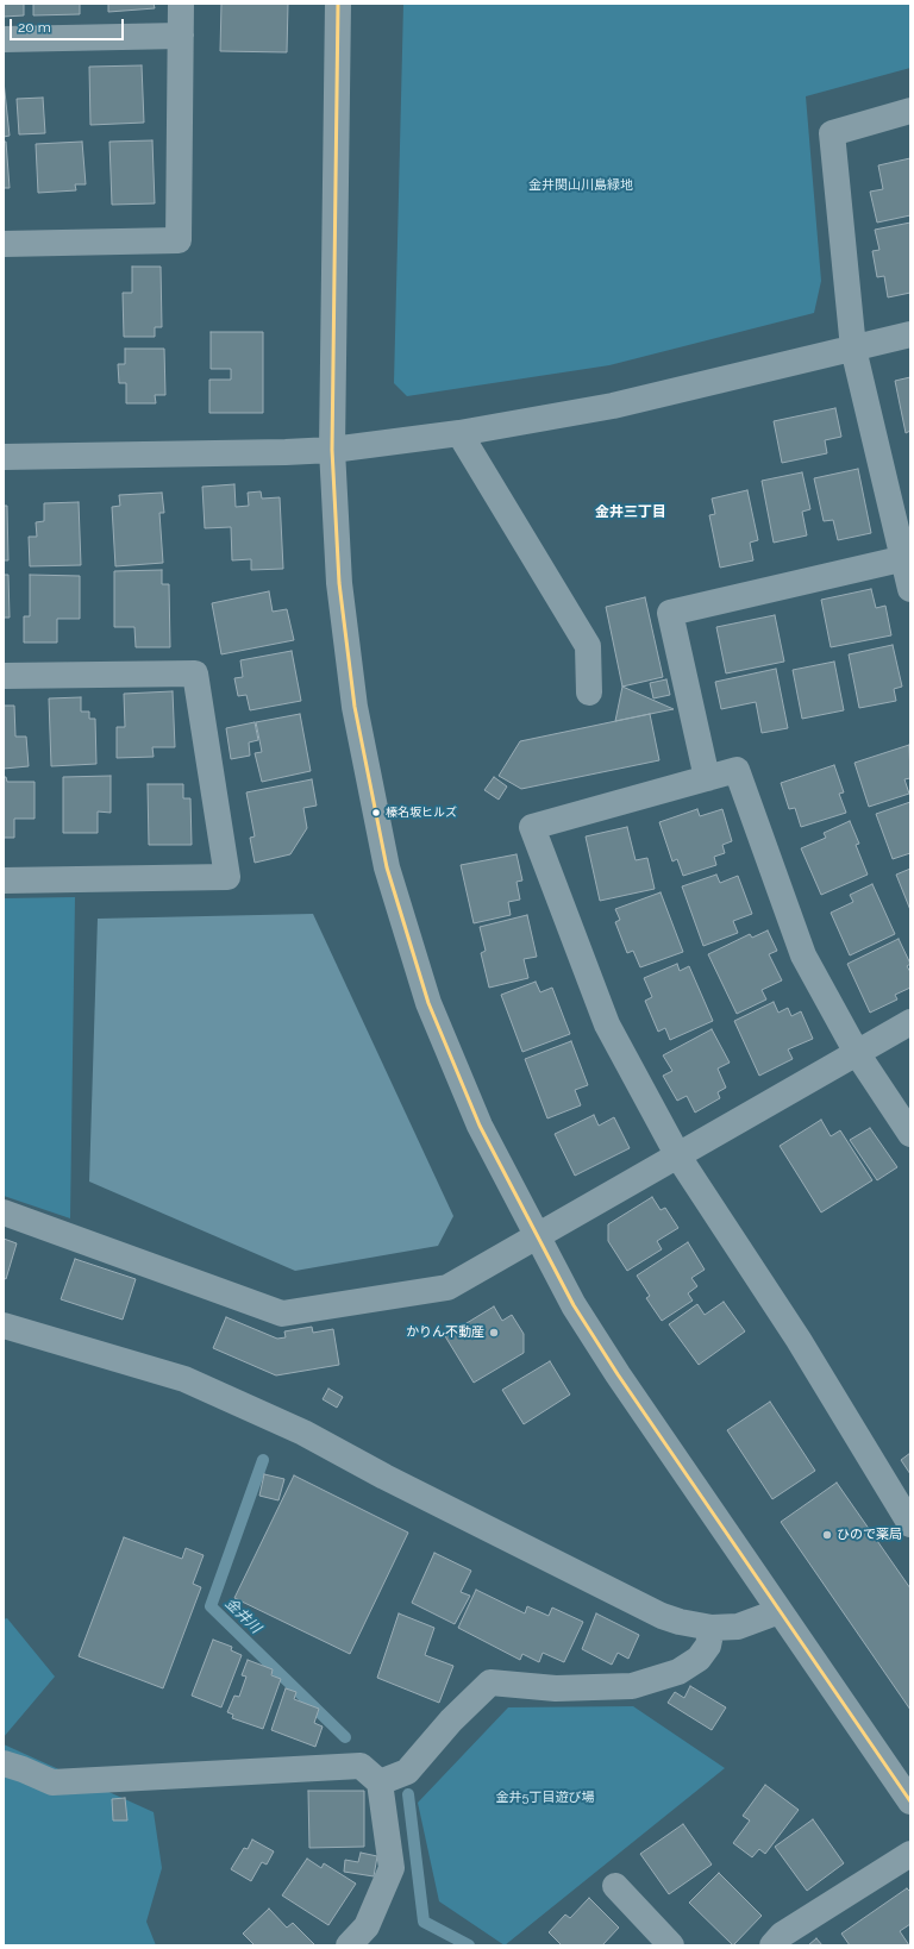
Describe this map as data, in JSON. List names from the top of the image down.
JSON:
{
  "districts": ["金井三丁目"],
  "water": ["金井川"],
  "parks": ["金井関山川島緑地", "金井5丁目遊び場"],
  "places": ["榛名坂ヒルズ", "かりん不動産", "ひので薬局"],
  "scale_bar": "20 m"
}
